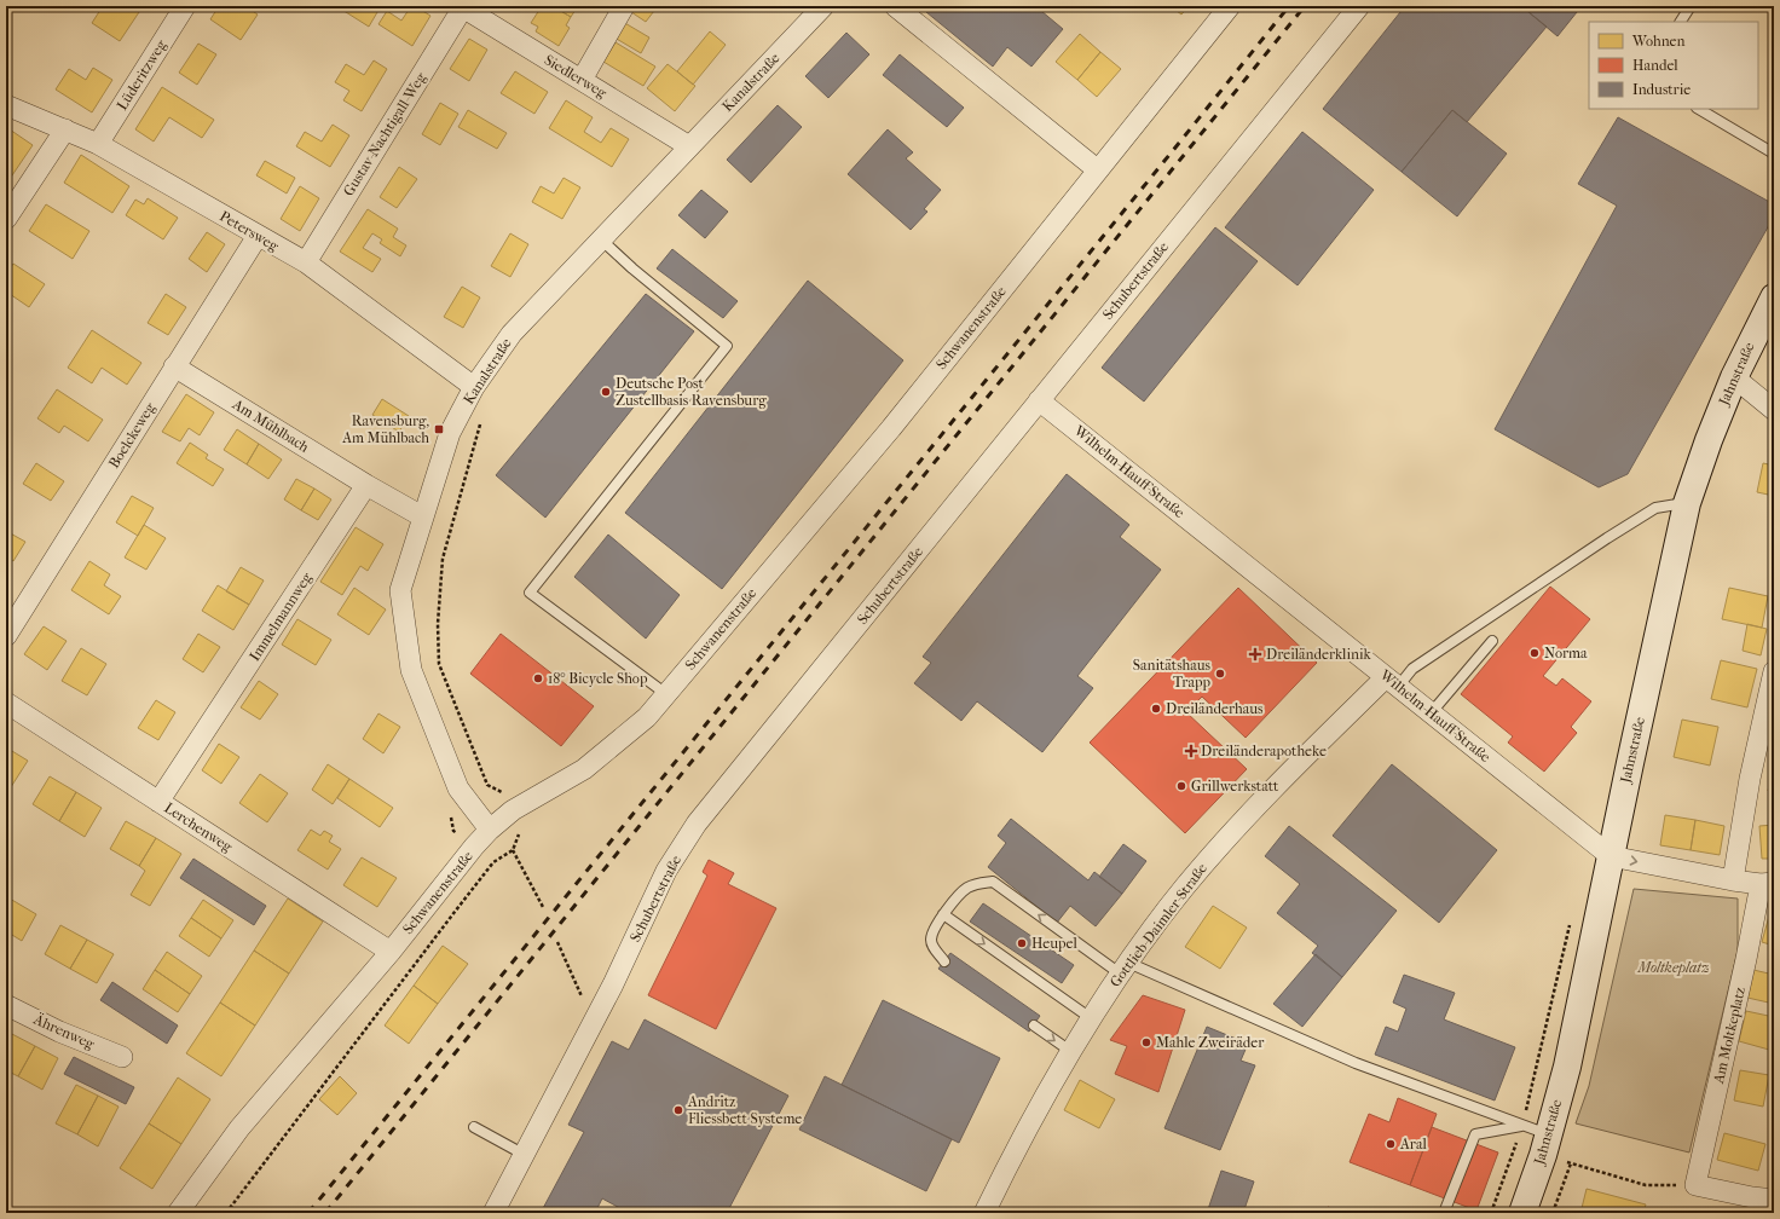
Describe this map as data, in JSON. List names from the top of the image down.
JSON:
{
  "streets": {
    "main road": ["Jahnstraße"],
    "street": [
      "Lüderitzweg",
      "Siedlerweg",
      "Kanalstraße",
      "Gustav-Nachtigall-Weg",
      "Petersweg",
      "Schubertstraße",
      "Schwanenstraße",
      "Am Mühlbach",
      "Boelckeweg",
      "Wilhelm-Hauff-Straße",
      "Immelmannweg",
      "Lerchenweg",
      "Gottlieb-Daimler-Straße",
      "Ährenweg",
      "Am Moltkeplatz"
    ]
  },
  "crossings": [
    ["Lüderitzweg", "Petersweg"],
    ["Siedlerweg", "Kanalstraße"],
    ["Siedlerweg", "Gustav-Nachtigall-Weg"],
    ["Kanalstraße", "Petersweg"],
    ["Kanalstraße", "Schwanenstraße"],
    ["Gustav-Nachtigall-Weg", "Petersweg"],
    ["Petersweg", "Boelckeweg"],
    ["Schubertstraße", "Wilhelm-Hauff-Straße"],
    ["Schwanenstraße", "Lerchenweg"],
    ["Jahnstraße", "Wilhelm-Hauff-Straße"],
    ["Am Mühlbach", "Boelckeweg"],
    ["Am Mühlbach", "Immelmannweg"],
    ["Wilhelm-Hauff-Straße", "Gottlieb-Daimler-Straße"],
    ["Wilhelm-Hauff-Straße", "Am Moltkeplatz"],
    ["Immelmannweg", "Lerchenweg"]
  ],
  "parks": ["Moltkeplatz"],
  "places": {
    "other": [
      "Deutsche Post Zustellbasis Ravensburg",
      "Norma",
      "Sanitätshaus Trapp",
      "18° Bicycle Shop",
      "Dreiländerhaus",
      "Grillwerkstatt",
      "Heupel",
      "Mahle Zweiräder",
      "Andritz Fliessbett Systeme",
      "Aral"
    ],
    "transit": ["Ravensburg, Am Mühlbach"],
    "health": ["Dreiländerklinik", "Dreiländerapotheke"]
  },
  "legend": ["Wohnen", "Handel", "Industrie"]
}
